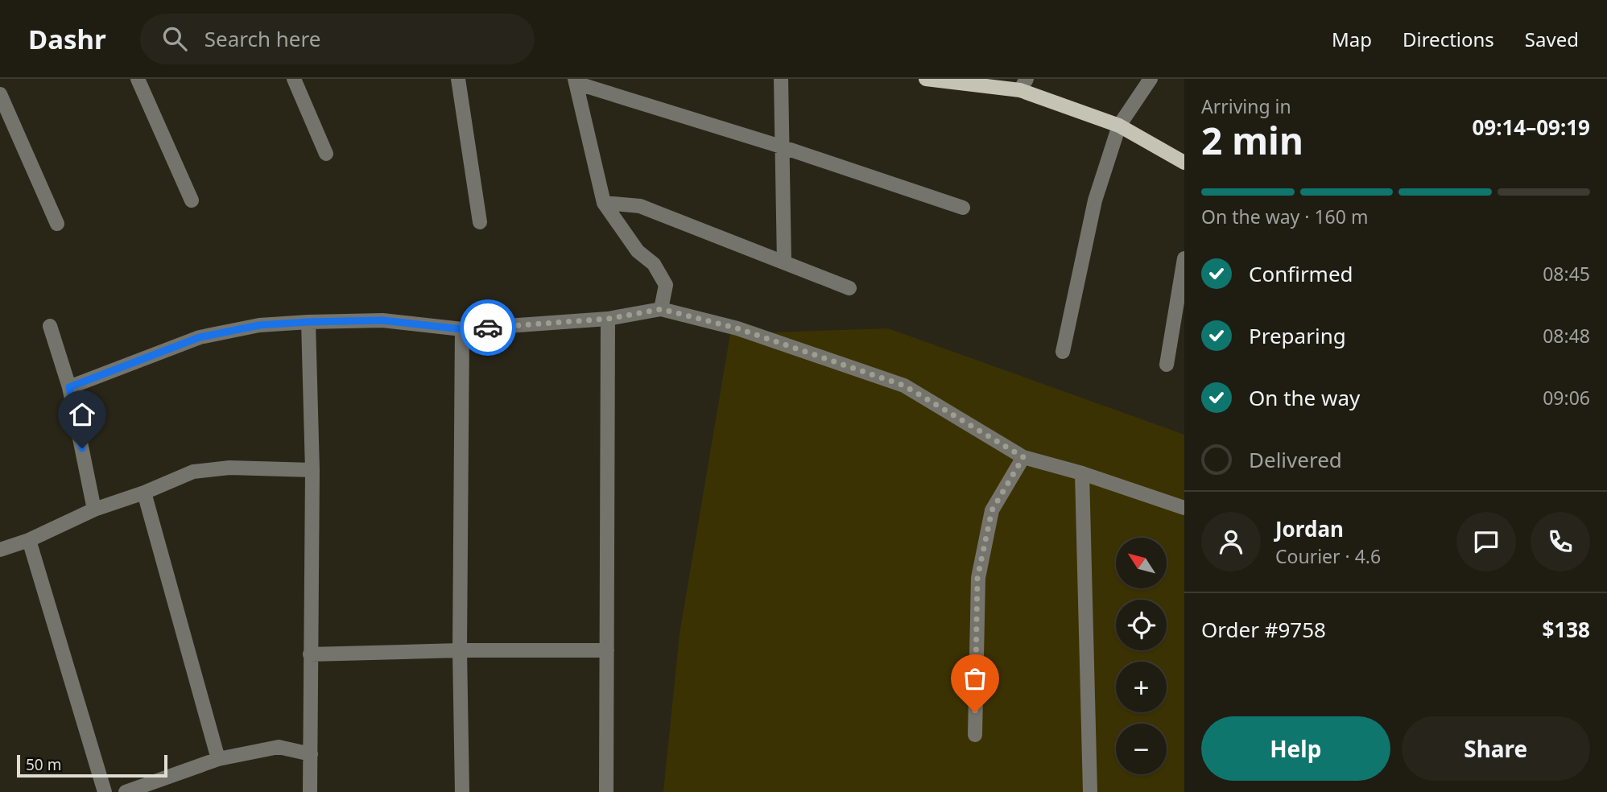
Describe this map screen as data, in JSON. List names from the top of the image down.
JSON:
{
  "scale_bar": "50 m",
  "north": "top left",
  "page": {
    "header": "Dashr",
    "search": "Search here",
    "nav": ["Map", "Directions", "Saved"],
    "heading": ["2 min", "Arriving in", "09:14–09:19"],
    "panel": [
      "Jordan",
      "Courier · 4.6",
      "Order #9758",
      "$138"
    ],
    "bar": "On the way · 160 m",
    "list": [
      ["Confirmed", "08:45"],
      ["Preparing", "08:48"],
      ["On the way", "09:06"],
      "Delivered"
    ],
    "map_buttons": ["+", "−"],
    "buttons": ["Help", "Share"],
    "scale": "50 m"
  }
}
